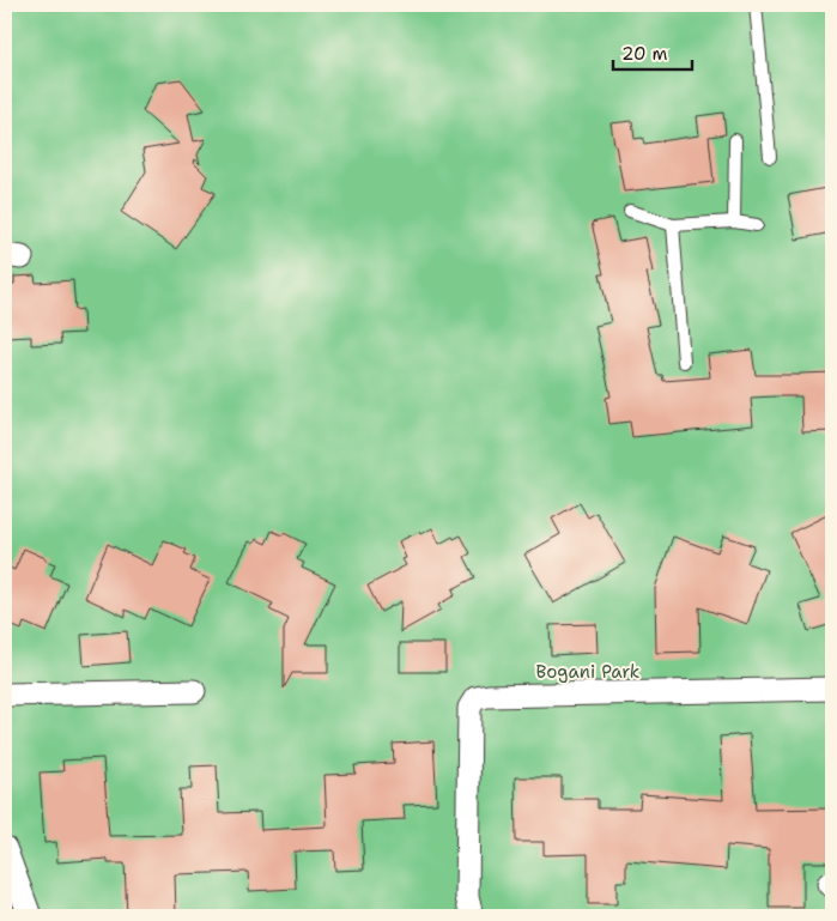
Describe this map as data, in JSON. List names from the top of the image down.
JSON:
{
  "parks": ["Bogani Park"],
  "scale_bar": "20 m"
}
